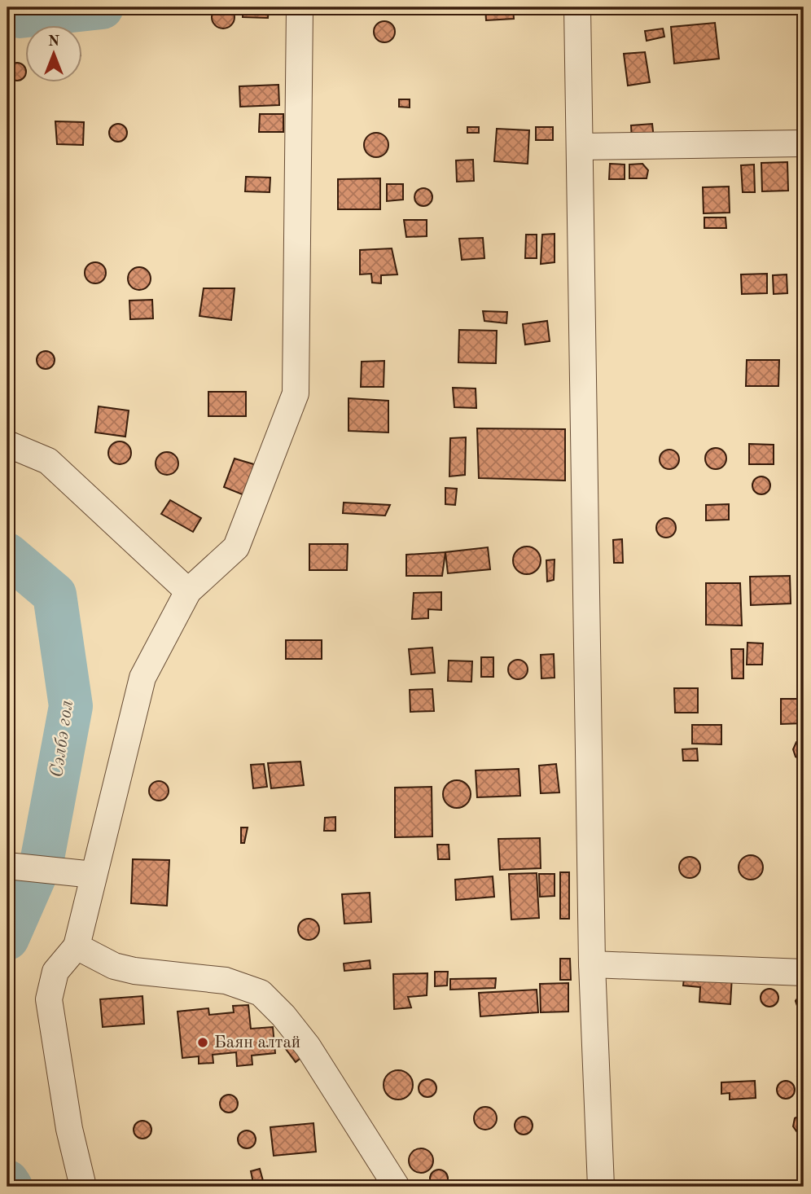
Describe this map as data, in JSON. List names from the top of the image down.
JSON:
{
  "water": ["Сэлбэ гол"],
  "places": ["Баян алтай"],
  "north": "top"
}
